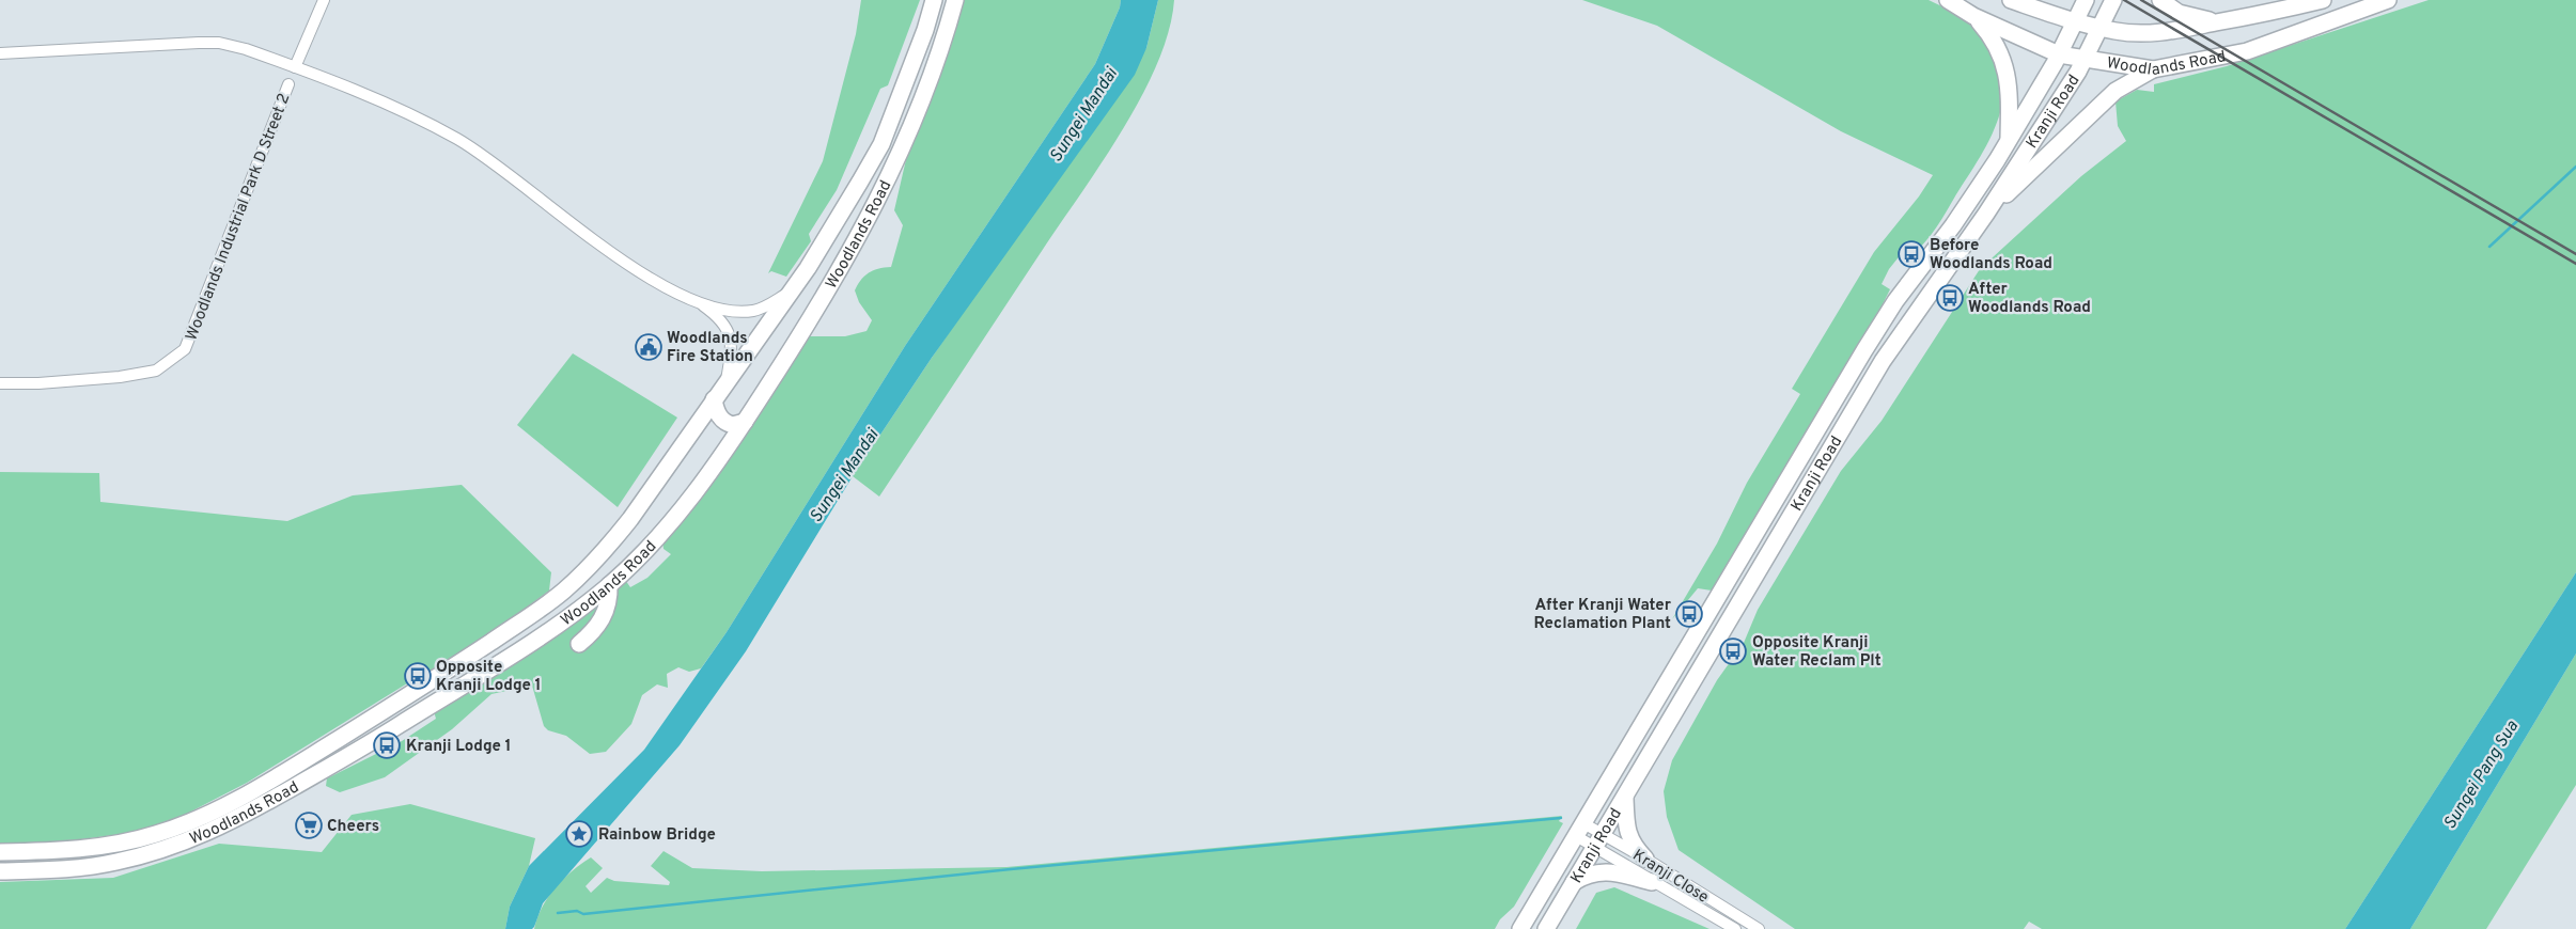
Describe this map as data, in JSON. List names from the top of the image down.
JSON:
{
  "streets": {
    "main road": ["Woodlands Road", "Kranji Road"],
    "street": ["Woodlands Industrial Park D Street 2", "Kranji Close"]
  },
  "crossings": [
    ["Woodlands Road", "Kranji Road"],
    ["Kranji Road", "Kranji Close"]
  ],
  "water": ["Sungei Mandai", "Sungei Pang Sua"],
  "places": {
    "bus stop": [
      "Before Woodlands Road",
      "After Woodlands Road",
      "After Kranji Water Reclamation Plant",
      "Opposite Kranji Water Reclam Plt",
      "Opposite Kranji Lodge 1",
      "Kranji Lodge 1"
    ],
    "public building": ["Woodlands Fire Station"],
    "supermarket": ["Cheers"],
    "place": ["Rainbow Bridge"]
  }
}
